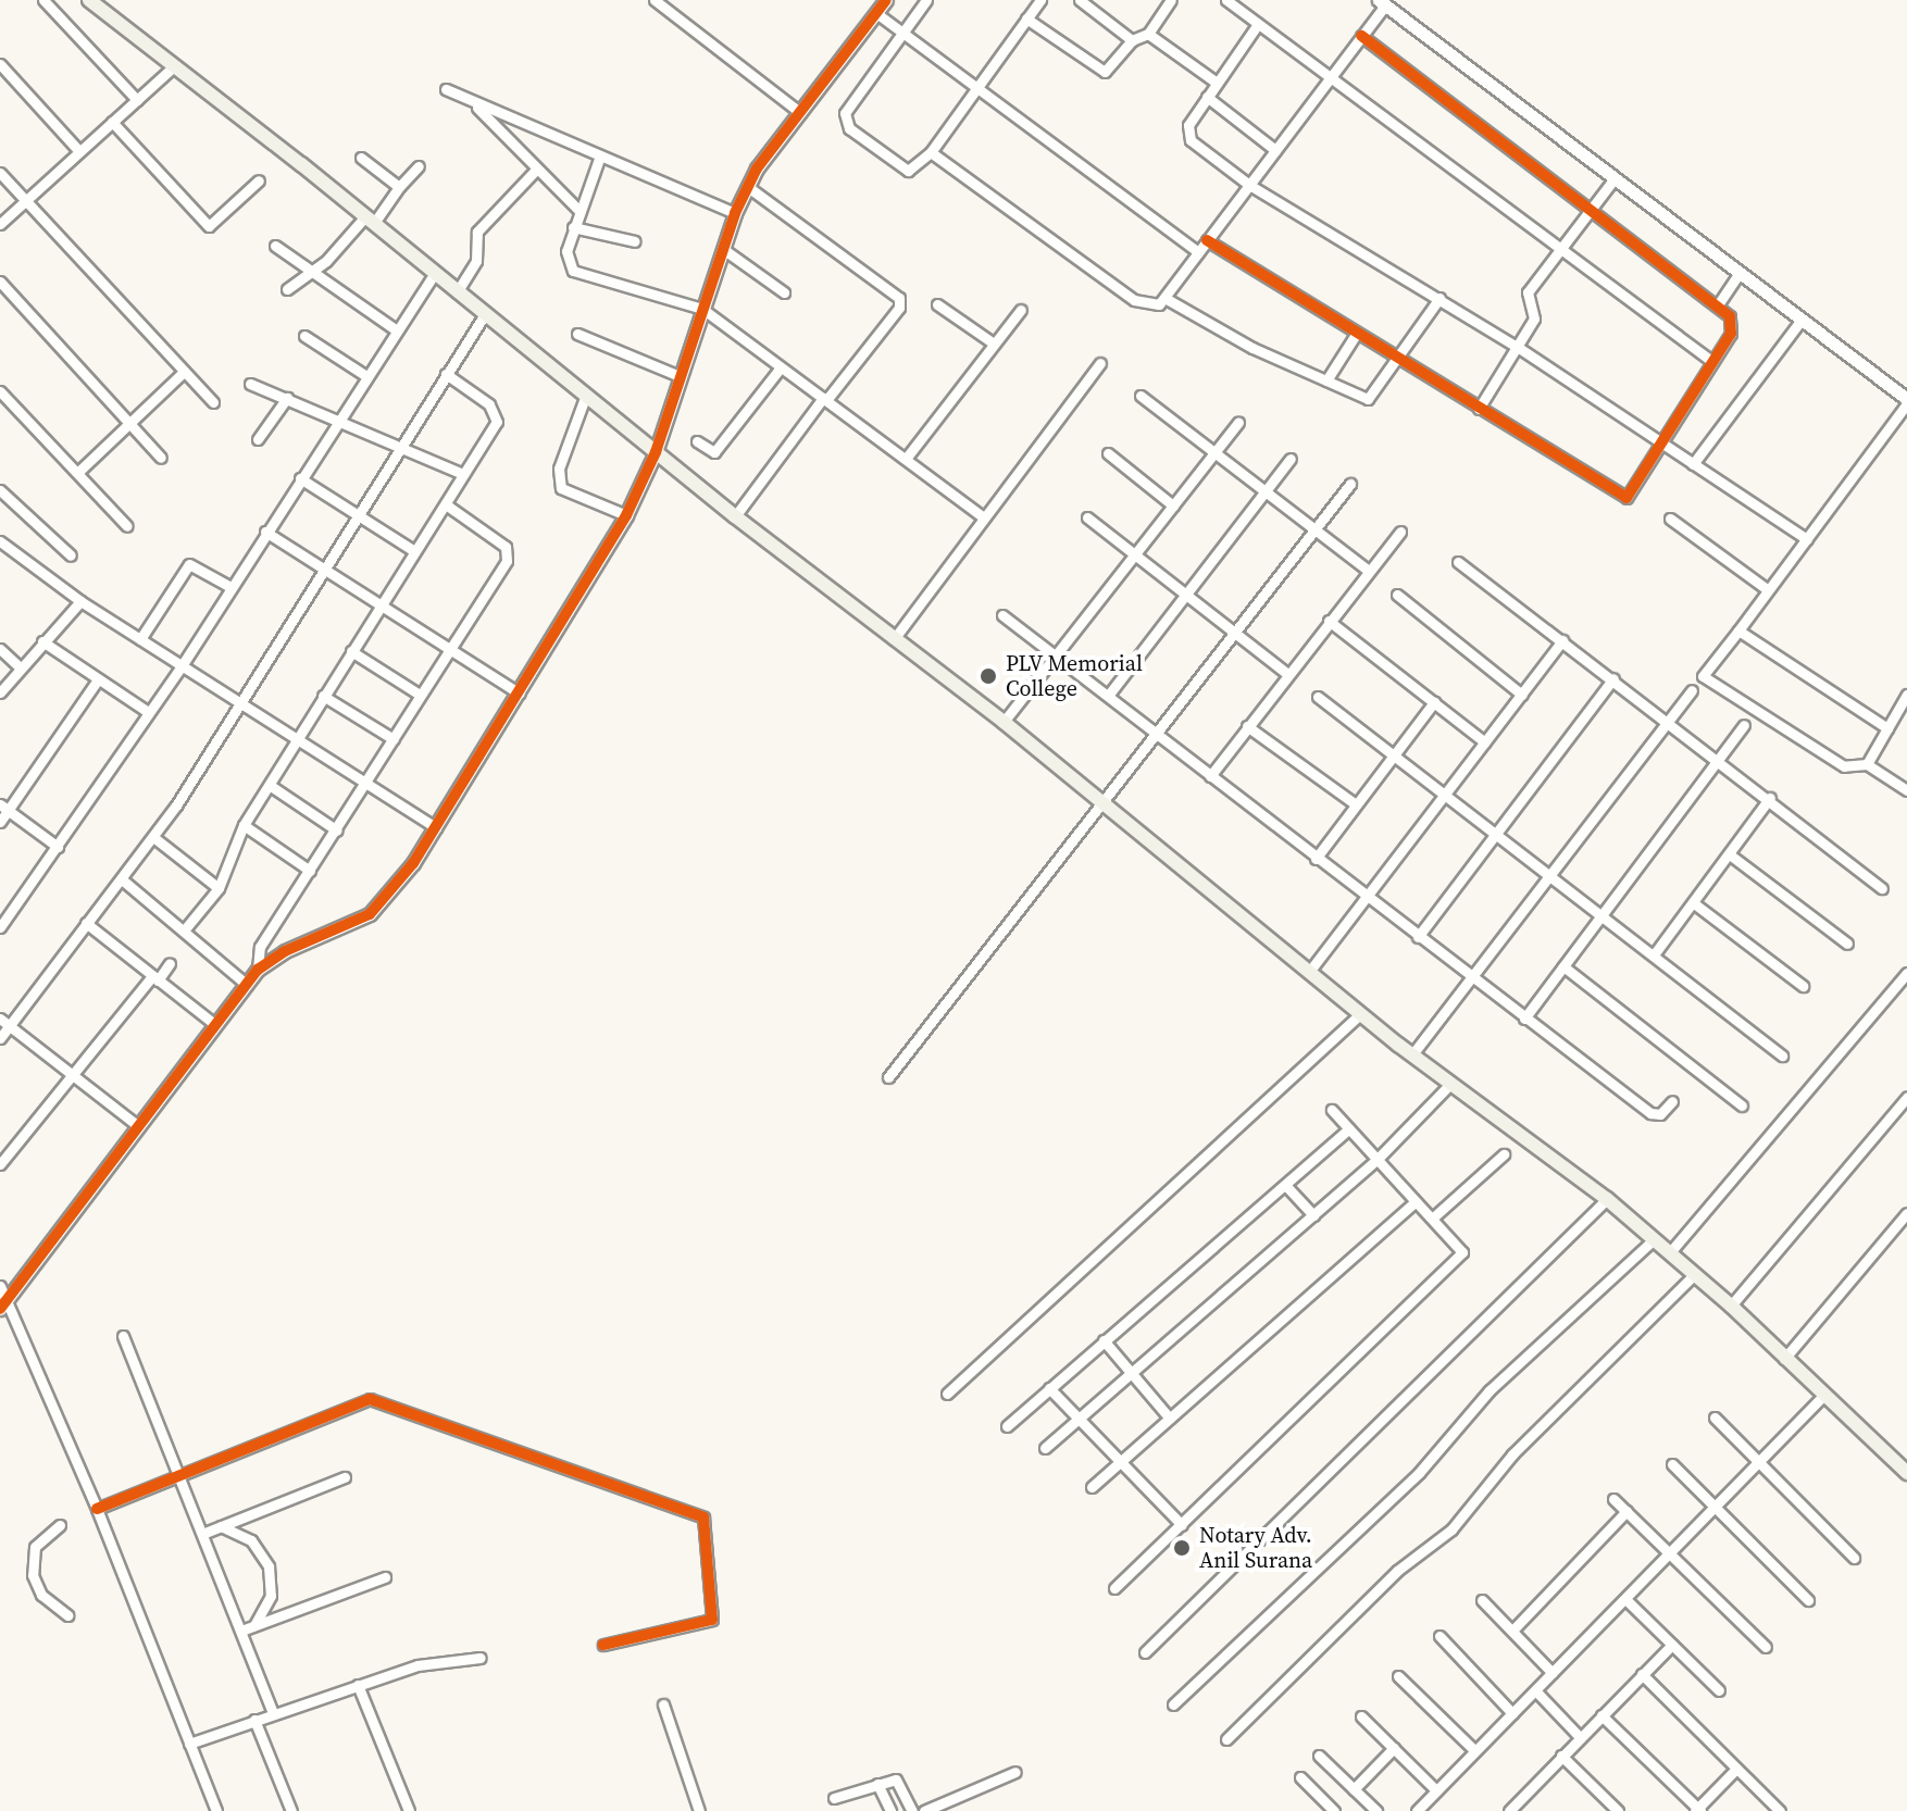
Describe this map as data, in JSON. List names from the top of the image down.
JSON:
{
  "places": ["PLV Memorial College", "Notary Adv. Anil Surana"]
}
